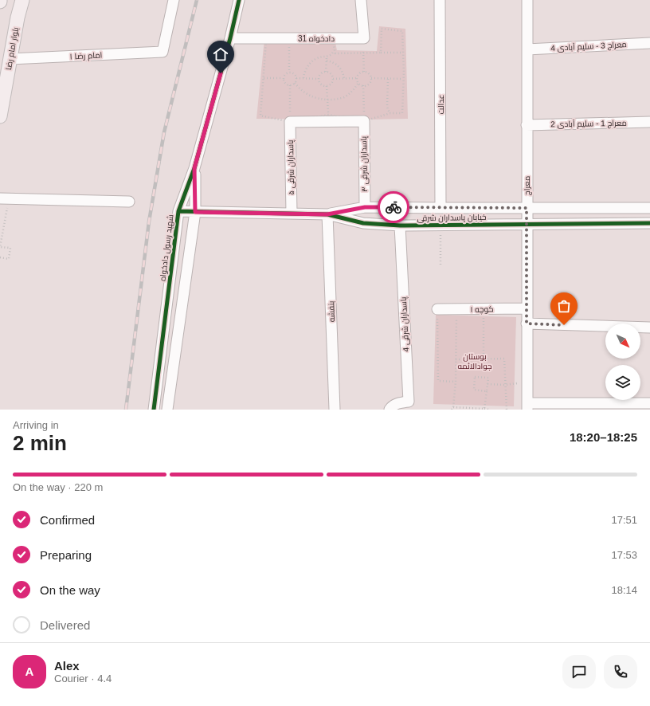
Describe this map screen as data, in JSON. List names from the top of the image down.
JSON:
{
  "streets": {
    "main road": ["بلوار امام رضا"],
    "street": [
      "دادخواه 31",
      "معراج 3 - سلیم آبادی 4",
      "امام رضا ۱",
      "عدالت",
      "معراج 1 - سلیم آبادی 2",
      "پاسداران شرقی ۳",
      "پاسداران شرقی ۵",
      "معراج",
      "خیابان پاسداران شرقی",
      "شهید رسول دادخواه",
      "کوچه ۱",
      "بنفشه",
      "پاسداران شرقی 4"
    ]
  },
  "crossings": [
    ["دادخواه 31", "شهید رسول دادخواه"],
    ["معراج 3 - سلیم آبادی 4", "معراج"],
    ["بلوار امام رضا", "امام رضا ۱"],
    ["عدالت", "خیابان پاسداران شرقی"],
    ["معراج 1 - سلیم آبادی 2", "معراج"],
    ["پاسداران شرقی ۳", "خیابان پاسداران شرقی"],
    ["پاسداران شرقی ۵", "خیابان پاسداران شرقی"],
    ["معراج", "خیابان پاسداران شرقی"],
    ["معراج", "کوچه ۱"],
    ["خیابان پاسداران شرقی", "شهید رسول دادخواه"],
    ["خیابان پاسداران شرقی", "بنفشه"],
    ["خیابان پاسداران شرقی", "پاسداران شرقی 4"]
  ],
  "parks": ["بوستان جوادالائمه"],
  "north": "bottom right",
  "page": {
    "heading": ["2 min", "Arriving in", "18:20–18:25"],
    "panel": ["Alex", "Courier · 4.4"],
    "bar": "On the way · 220 m",
    "list": [
      ["Confirmed", "17:51"],
      ["Preparing", "17:53"],
      ["On the way", "18:14"],
      "Delivered"
    ],
    "round": "A"
  }
}
